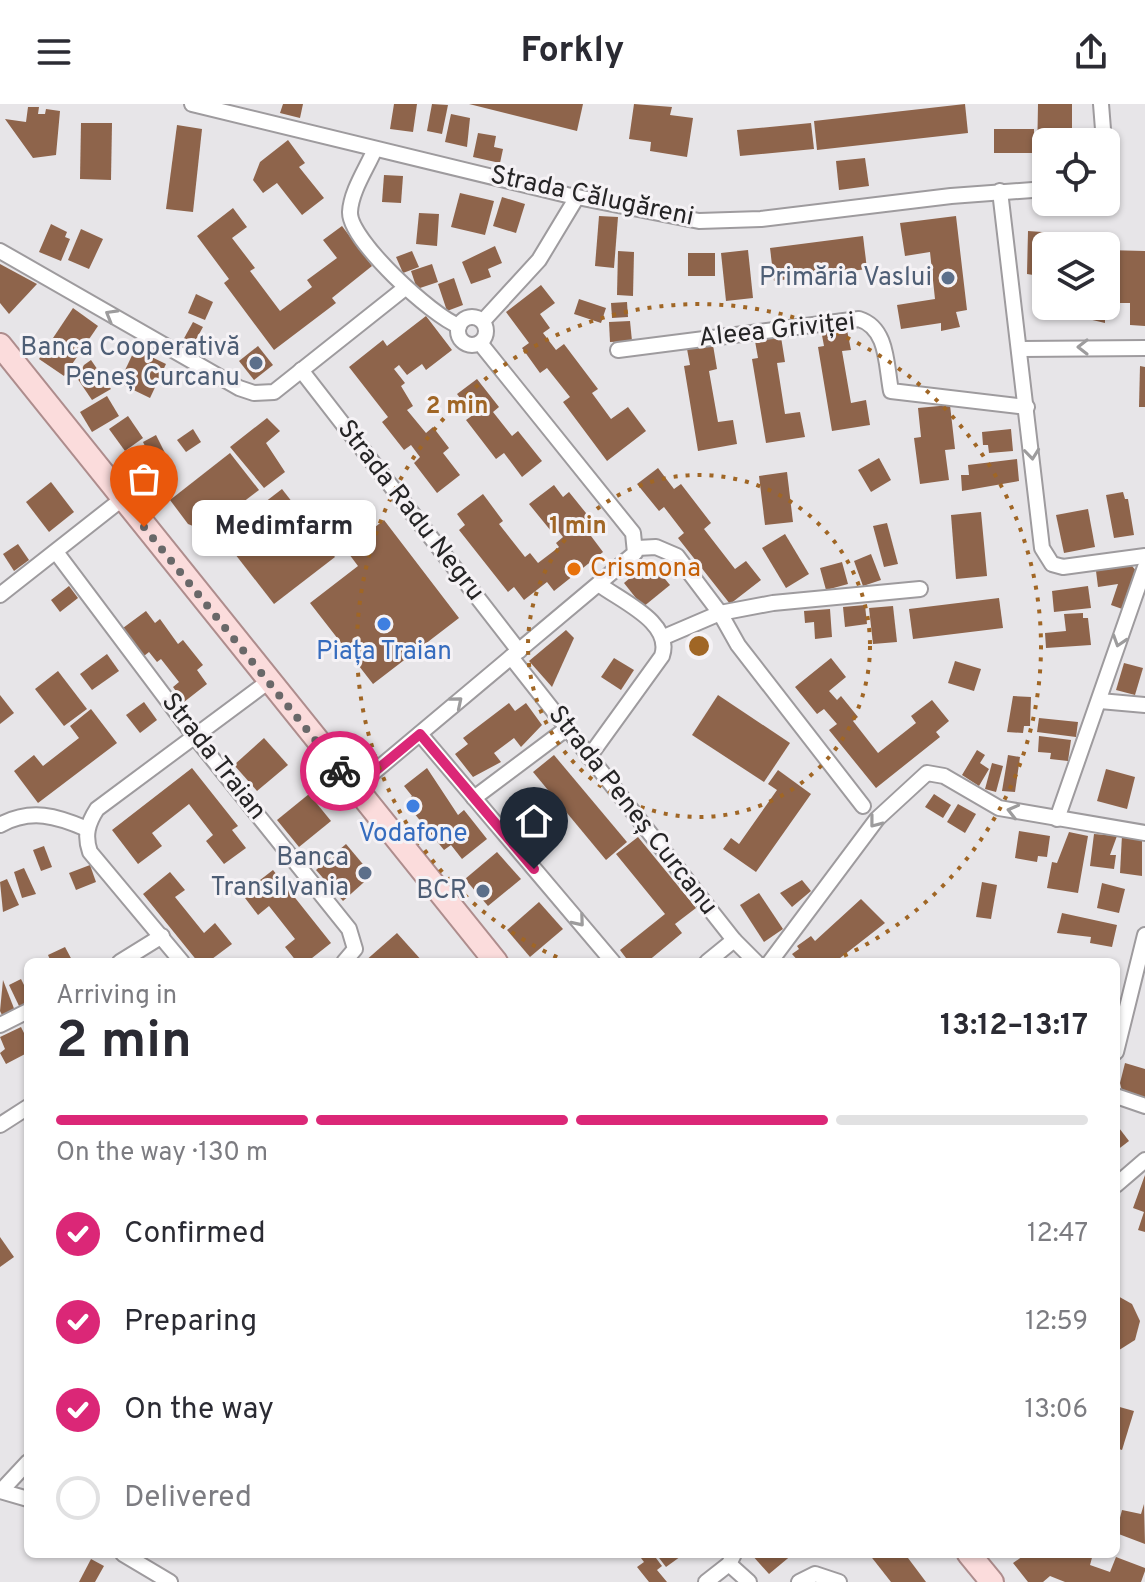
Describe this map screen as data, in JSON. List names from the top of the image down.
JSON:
{
  "streets": {
    "street": [
      "Strada Călugăreni",
      "Aleea Griviței",
      "Strada Radu Negru",
      "Strada Traian",
      "Strada Peneș Curcanu"
    ]
  },
  "crossings": [
    ["Strada Radu Negru", "Strada Peneș Curcanu"]
  ],
  "places": [
    "Primăria Vaslui",
    "Banca Cooperativă Peneș Curcanu",
    "Medimfarm",
    "Crismona",
    "Piața Traian",
    "Vodafone",
    "Banca Transilvania",
    "BCR"
  ],
  "page": {
    "header": "Forkly",
    "bubble": "Medimfarm",
    "heading": ["2 min", "Arriving in", "13:12–13:17"],
    "bar": "On the way · 130 m",
    "list": [
      ["Confirmed", "12:47"],
      ["Preparing", "12:59"],
      ["On the way", "13:06"],
      "Delivered"
    ]
  },
  "rings": ["2 min", "1 min"]
}
